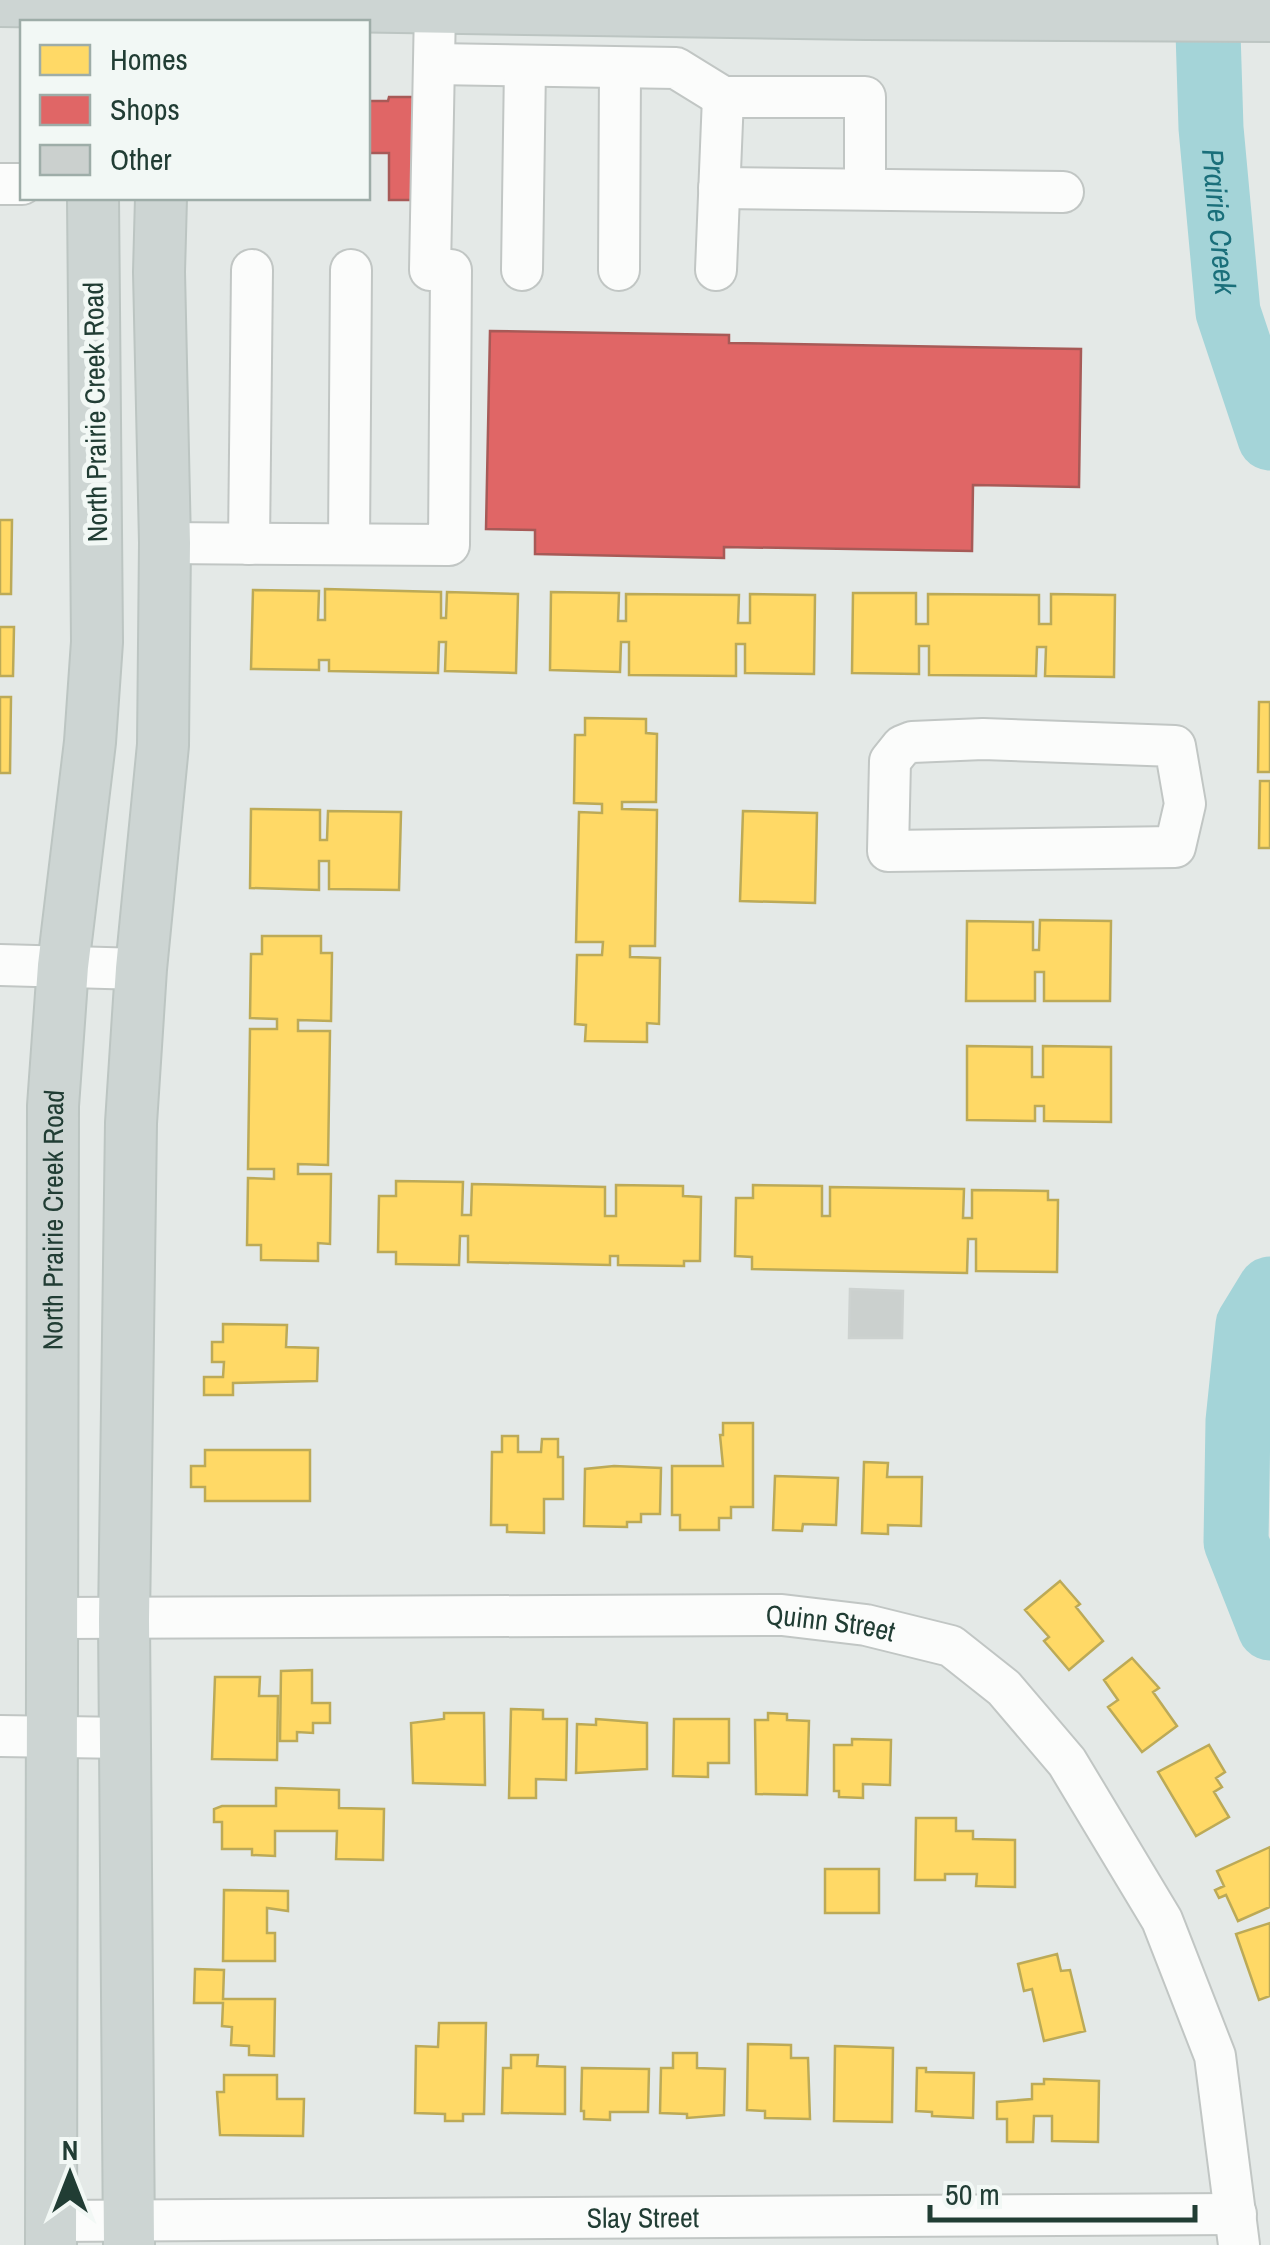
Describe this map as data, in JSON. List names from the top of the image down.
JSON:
{
  "streets": {
    "main road": ["North Prairie Creek Road"],
    "street": ["Quinn Street", "Slay Street"]
  },
  "crossings": [
    ["North Prairie Creek Road", "Quinn Street"],
    ["North Prairie Creek Road", "Slay Street"],
    ["Quinn Street", "Slay Street"]
  ],
  "water": ["Prairie Creek"],
  "legend": ["Homes", "Shops", "Other"],
  "scale_bar": "50 m",
  "north": "top"
}
